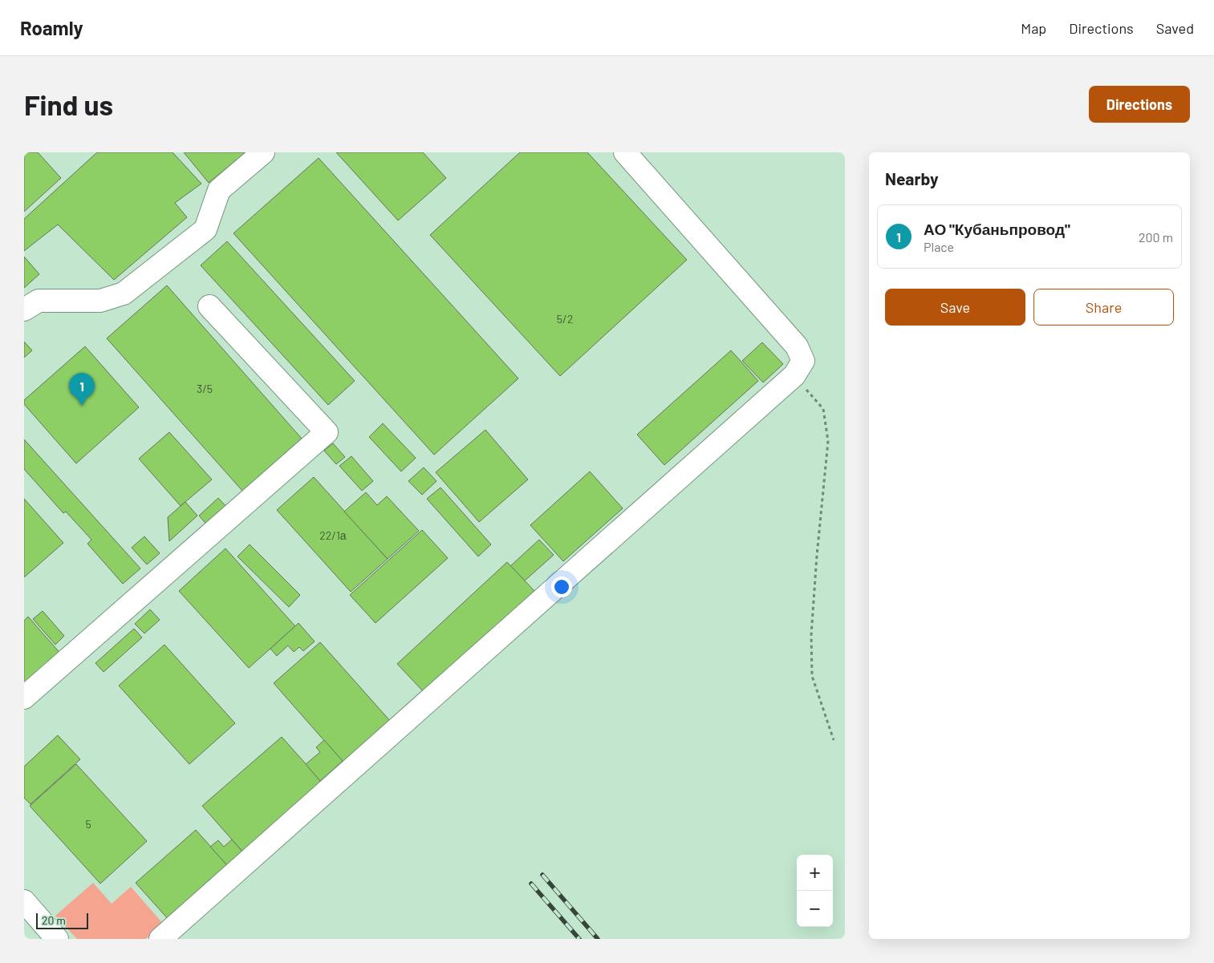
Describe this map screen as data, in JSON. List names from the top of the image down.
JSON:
{
  "house_numbers": [
    "5/2",
    "3/5",
    "22/1а",
    "5"
  ],
  "scale_bar": "20 m",
  "page": {
    "header": "Roamly",
    "nav": ["Map", "Directions", "Saved"],
    "buttons": [
      "Directions",
      ["Save", "Share"]
    ],
    "title": "Find us",
    "heading": "Nearby",
    "list": [
      {
        "mark": "1",
        "name": "АО \"Кубаньпровод\"",
        "note": "Place",
        "value": "200 m"
      }
    ],
    "pins": "1",
    "map_buttons": ["+", "−"],
    "scale": "20 m"
  }
}
